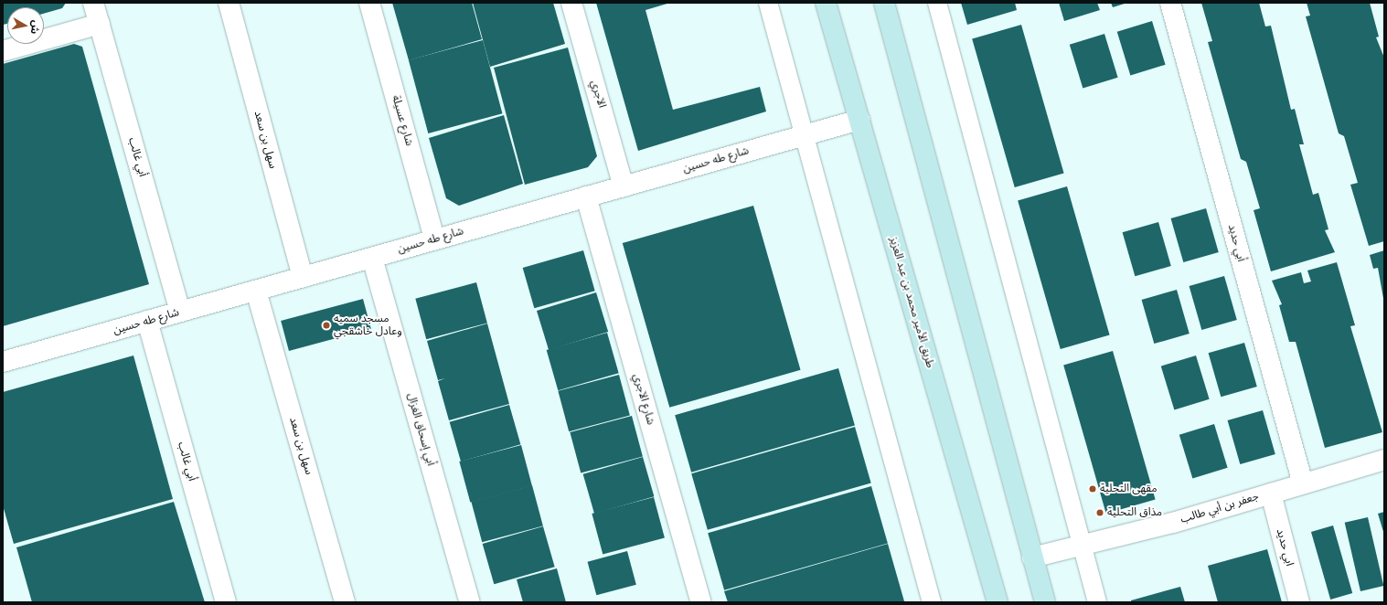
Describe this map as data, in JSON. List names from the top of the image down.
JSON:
{
  "streets": {
    "main road": ["طريق الأمير محمد بن عبد العزيز"],
    "street": [
      "الآجري",
      "شارع عسيلة",
      "سهل بن سعد",
      "أبي غالب",
      "شارع طه حسين",
      "أبي حديد",
      "شارع الآجري",
      "أبي إسحاق الغزال",
      "جعفر بن أبي طالب",
      "ابي حديد"
    ]
  },
  "crossings": [
    ["الآجري", "شارع طه حسين"],
    ["شارع عسيلة", "شارع طه حسين"],
    ["سهل بن سعد", "شارع طه حسين"],
    ["أبي غالب", "شارع طه حسين"],
    ["شارع طه حسين", "طريق الأمير محمد بن عبد العزيز"],
    ["شارع طه حسين", "شارع الآجري"],
    ["شارع طه حسين", "أبي إسحاق الغزال"],
    ["أبي حديد", "جعفر بن أبي طالب"],
    ["جعفر بن أبي طالب", "ابي حديد"]
  ],
  "places": ["مسجد سميه وعادل خاشقجي", "مقهى التحلية", "مذاق التحلية"],
  "north": "right"
}
